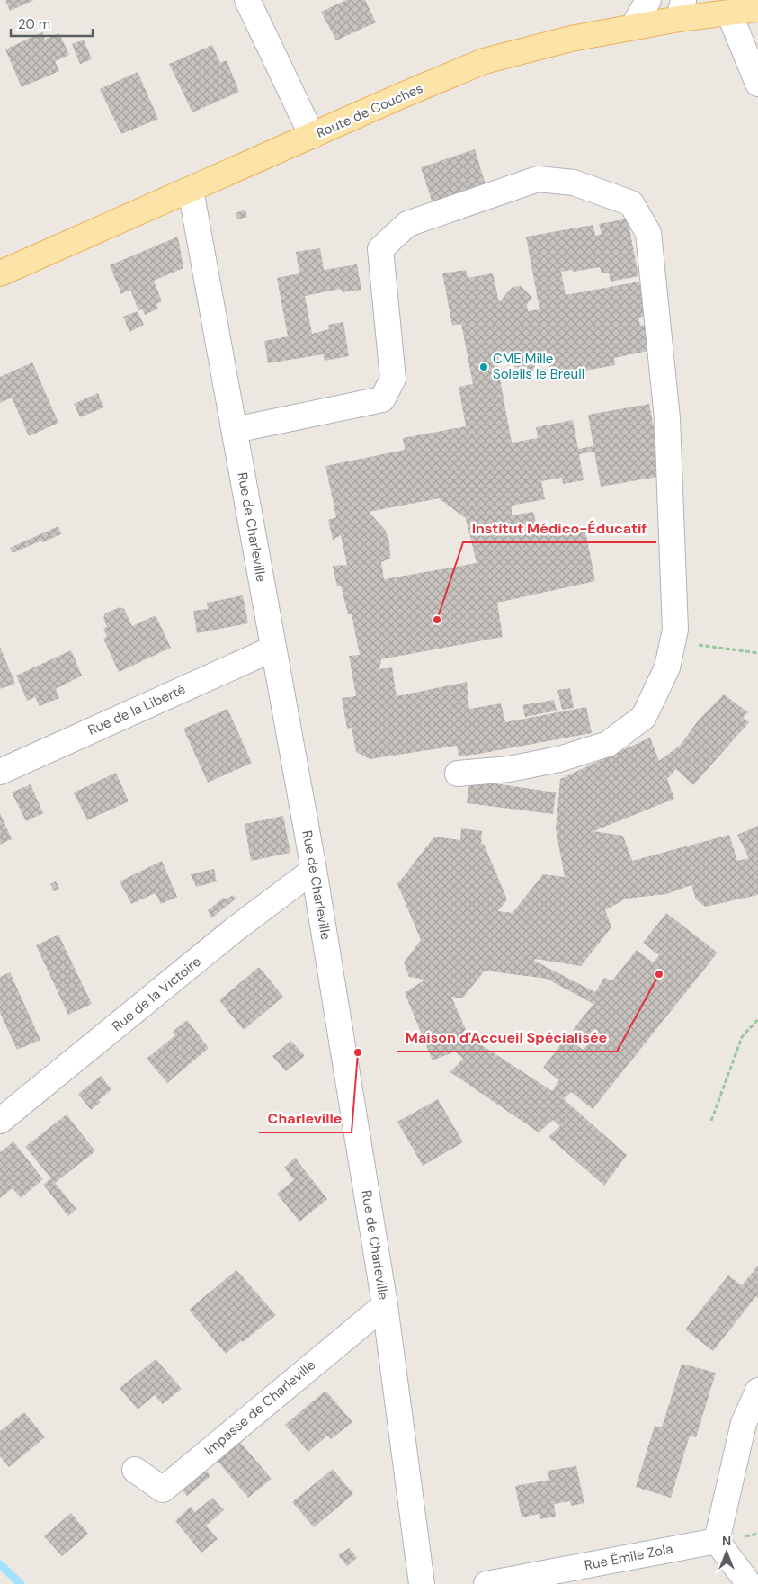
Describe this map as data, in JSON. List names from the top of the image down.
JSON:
{
  "streets": {
    "main road": ["Route de Couches"],
    "street": [
      "Rue de Charleville",
      "Rue de la Liberté",
      "Rue de la Victoire",
      "Impasse de Charleville",
      "Rue Émile Zola"
    ]
  },
  "crossings": [
    ["Route de Couches", "Rue de Charleville"],
    ["Rue de Charleville", "Rue de la Liberté"],
    ["Rue de Charleville", "Rue de la Victoire"],
    ["Rue de Charleville", "Impasse de Charleville"]
  ],
  "places": [
    "CME Mille Soleils le Breuil",
    "Institut Médico-Éducatif",
    "Maison d'Accueil Spécialisée",
    "Charleville"
  ],
  "scale_bar": "20 m",
  "north": "top"
}
